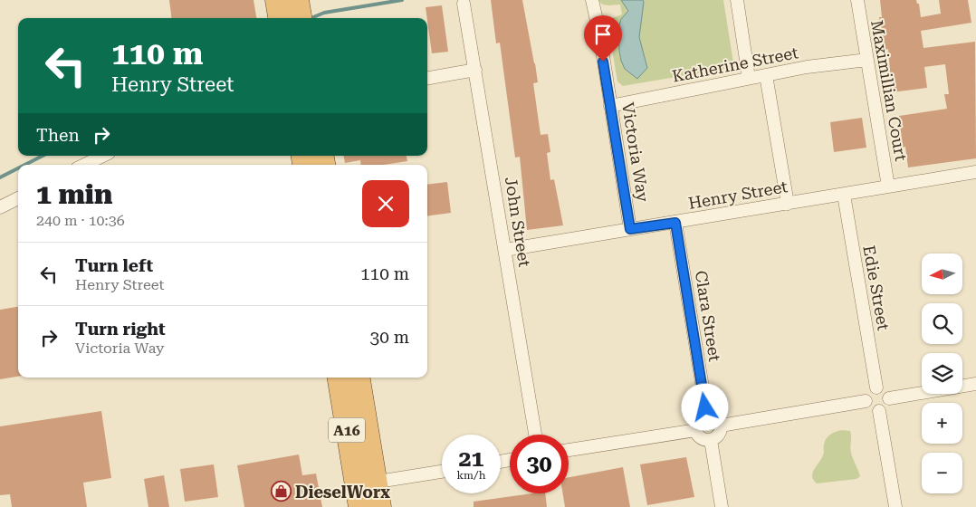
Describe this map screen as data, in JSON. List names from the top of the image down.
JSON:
{
  "streets": {
    "highway": ["A16"],
    "street": [
      "Katherine Street",
      "Maximillian Court",
      "Victoria Way",
      "Henry Street",
      "John Street",
      "Edie Street",
      "Clara Street"
    ]
  },
  "crossings": [
    ["Katherine Street", "Maximillian Court"],
    ["Katherine Street", "Victoria Way"],
    ["Maximillian Court", "Henry Street"],
    ["Victoria Way", "Henry Street"],
    ["Henry Street", "John Street"],
    ["Henry Street", "Edie Street"],
    ["Henry Street", "Clara Street"]
  ],
  "places": {
    "shop": ["DieselWorx"]
  },
  "north": "left",
  "page": {
    "turn": ["110 m", "Henry Street"],
    "then": "Then",
    "heading": ["1 min", "240 m · 10:36"],
    "list": [
      {
        "name": "Turn left",
        "note": "Henry Street",
        "value": "110 m"
      },
      {
        "name": "Turn right",
        "note": "Victoria Way",
        "value": "30 m"
      }
    ],
    "map_buttons": ["+", "−"],
    "speed": "21 km/h",
    "limit": "30"
  }
}
